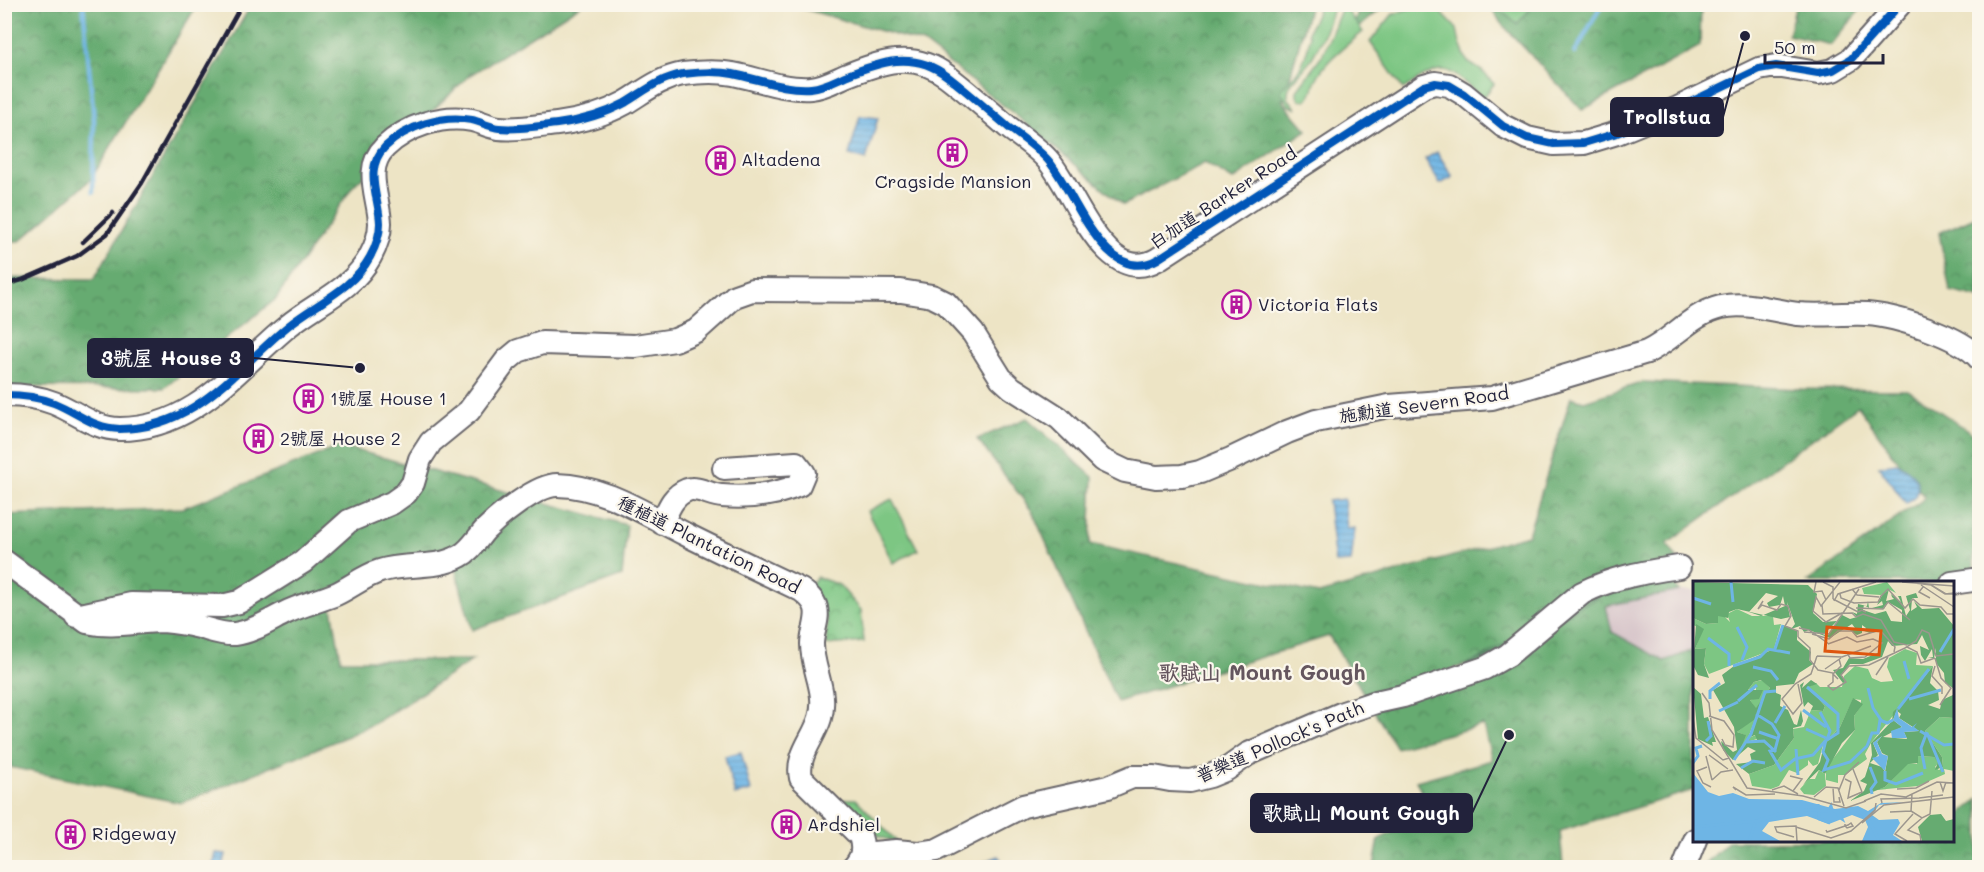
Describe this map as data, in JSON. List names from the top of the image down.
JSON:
{
  "streets": {
    "street": [
      "白加道 Barker Road",
      "施勳道 Severn Road",
      "種植道 Plantation Road",
      "普樂道 Pollock's Path"
    ]
  },
  "crossings": [
    ["施勳道 Severn Road", "種植道 Plantation Road"],
    ["種植道 Plantation Road", "普樂道 Pollock's Path"]
  ],
  "districts": ["歌賦山 Mount Gough"],
  "places": {
    "other": ["Trollstua", "3號屋 House 3", "歌賦山 Mount Gough"],
    "building": [
      "Cragside Mansion",
      "Altadena",
      "Victoria Flats",
      "1號屋 House 1",
      "2號屋 House 2",
      "Ardshiel",
      "Ridgeway"
    ]
  },
  "scale_bar": "50 m"
}
